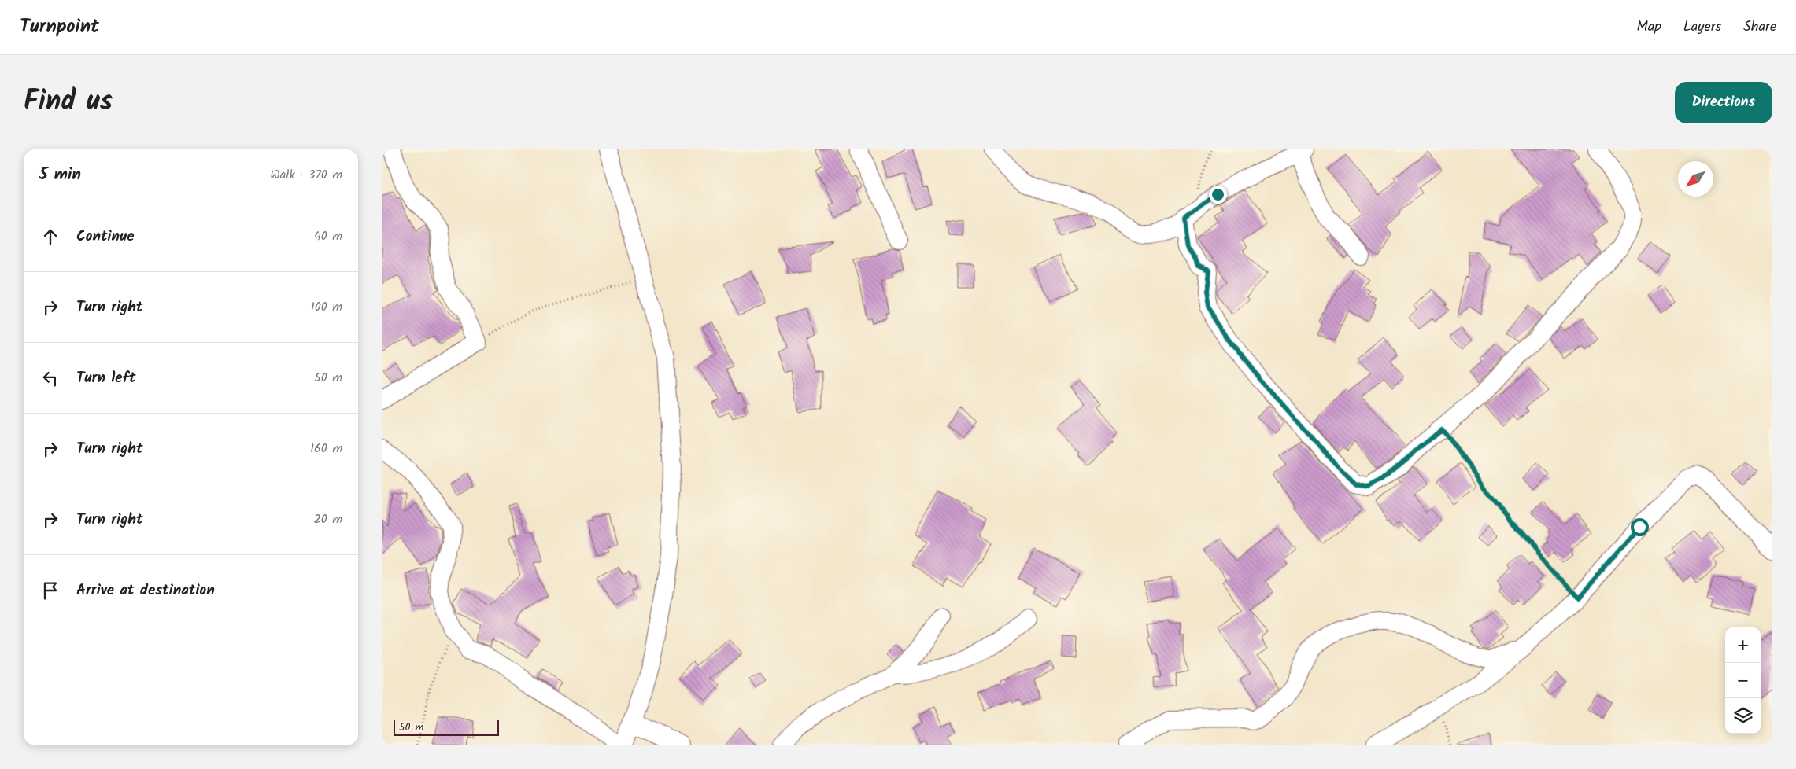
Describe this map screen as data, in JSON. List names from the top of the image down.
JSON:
{
  "scale_bar": "50 m",
  "north": "bottom left",
  "page": {
    "header": "Turnpoint",
    "nav": ["Map", "Layers", "Share"],
    "title": "Find us",
    "buttons": "Directions",
    "heading": ["5 min", "Walk · 370 m"],
    "list": [
      ["Continue", "40 m"],
      ["Turn right", "100 m"],
      ["Turn left", "50 m"],
      ["Turn right", "160 m"],
      ["Turn right", "20 m"],
      "Arrive at destination"
    ],
    "map_buttons": ["+", "−"],
    "scale": "50 m"
  }
}
